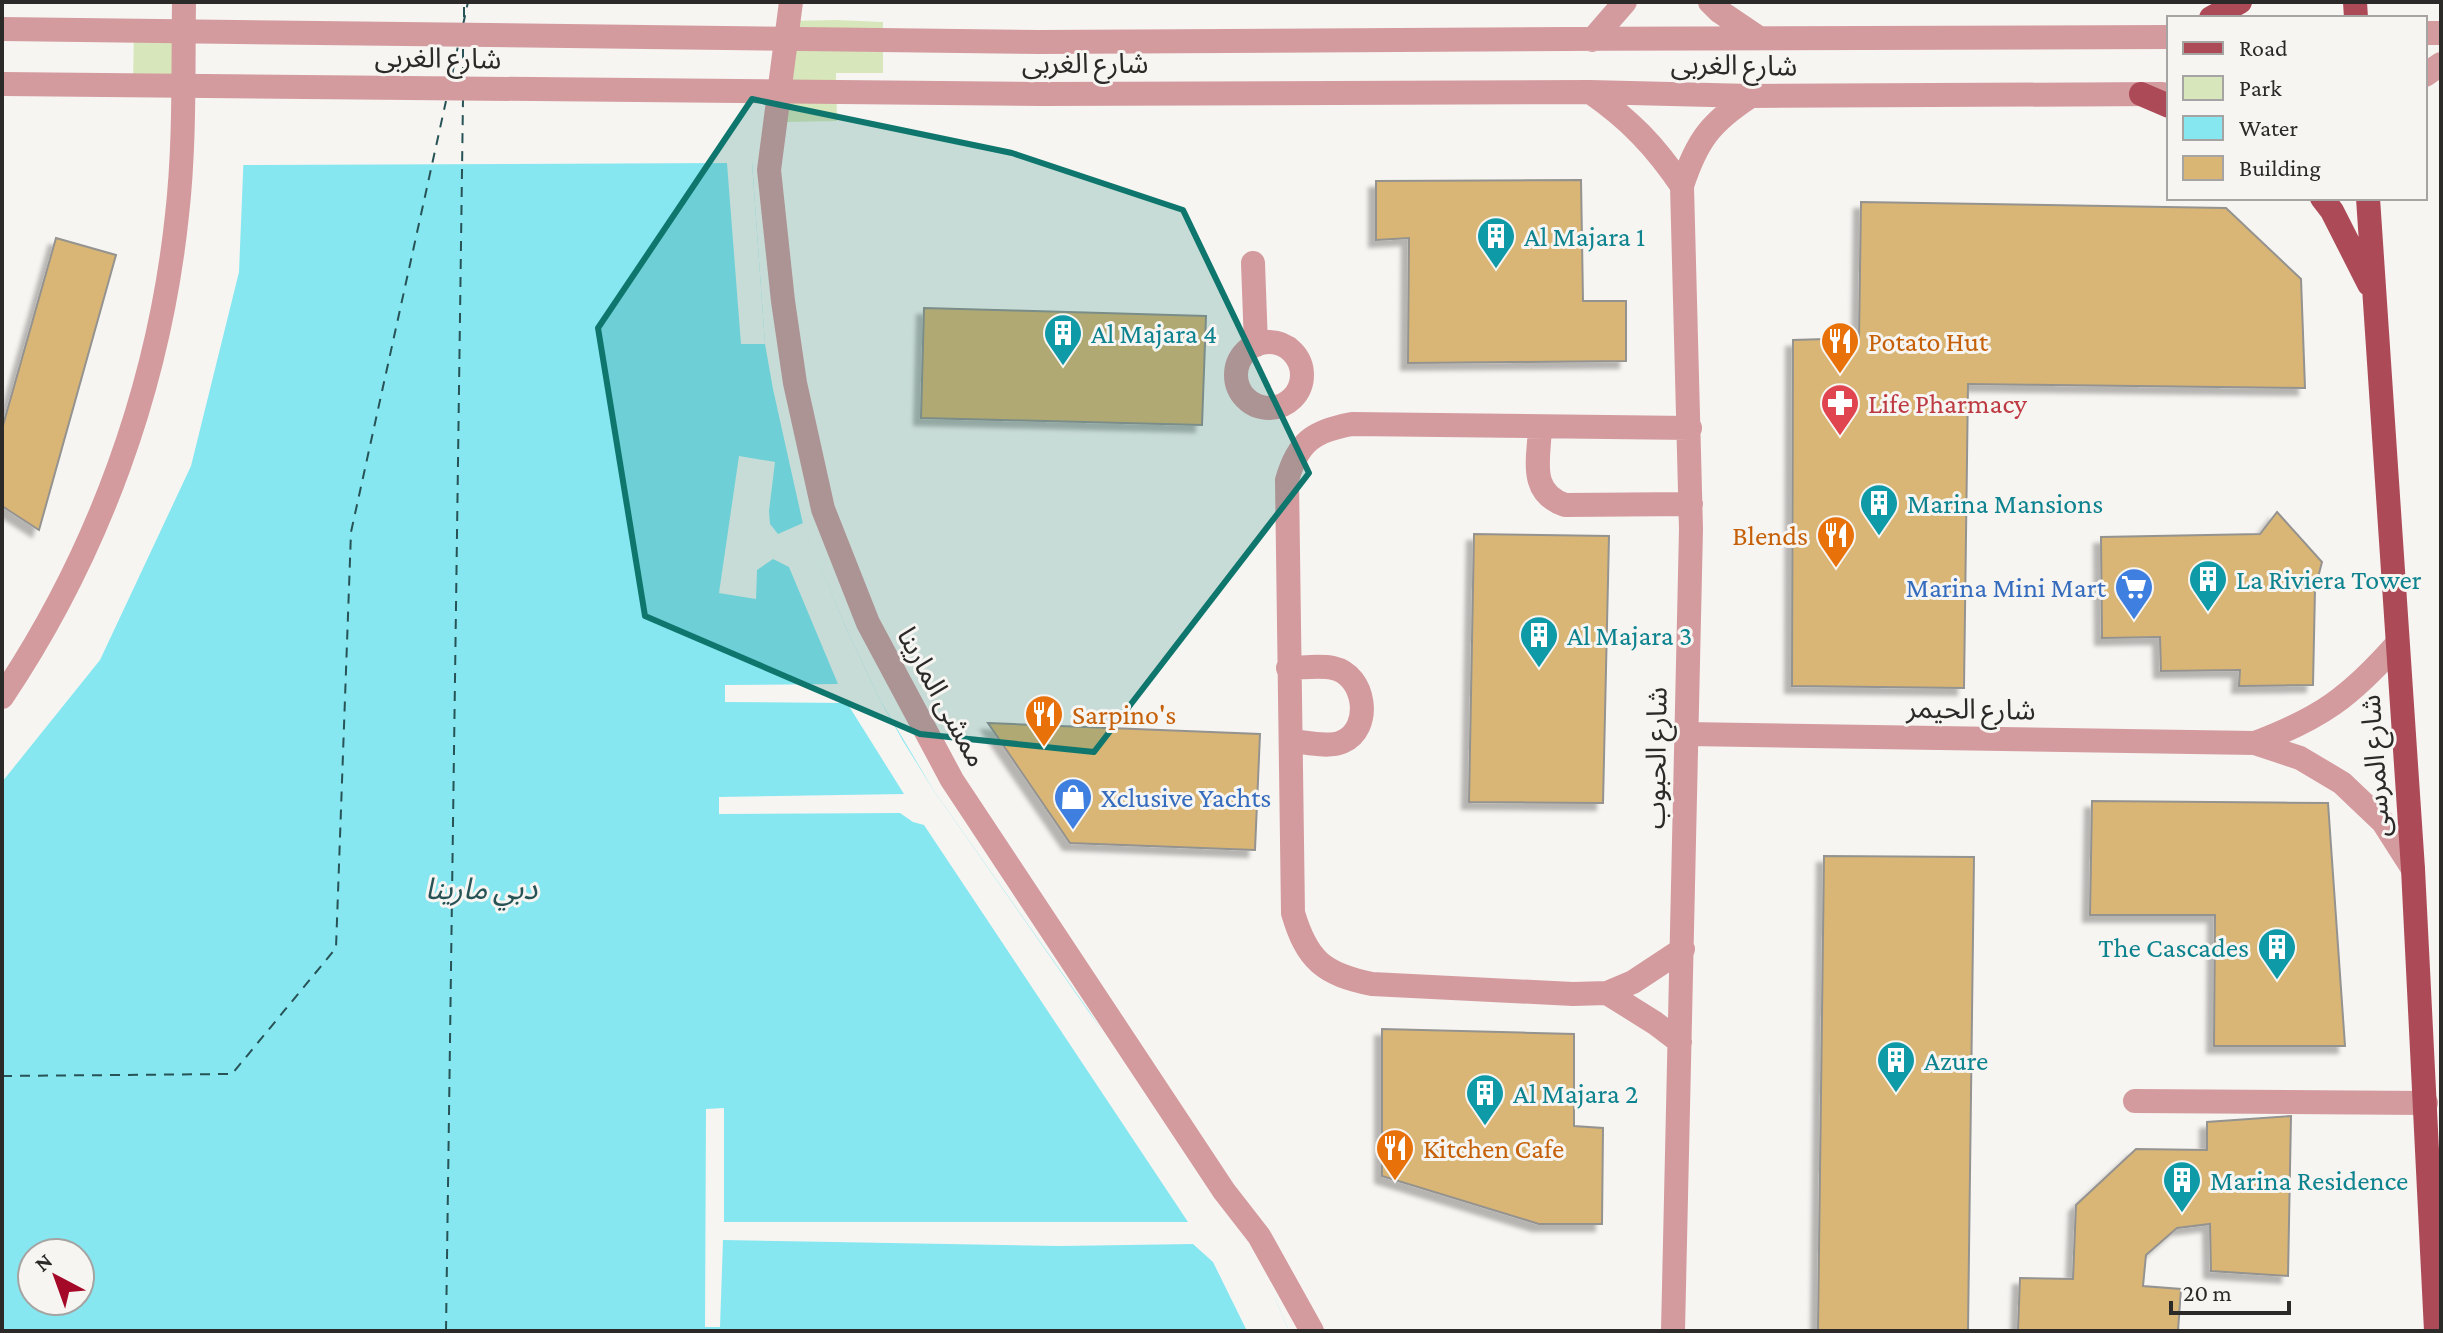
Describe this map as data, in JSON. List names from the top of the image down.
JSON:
{
  "streets": {
    "main road": ["شارع المرسى"],
    "street": [
      "شارع الغربى",
      "ممشى المارينا",
      "شارع الحيمر",
      "شارع الحبوب"
    ]
  },
  "crossings": [
    ["شارع الغربى", "شارع الحبوب"],
    ["شارع الحيمر", "شارع الحبوب"],
    ["شارع الحيمر", "شارع المرسى"]
  ],
  "water": ["دبي مارينا"],
  "places": {
    "building": [
      "Al Majara 1",
      "Al Majara 4",
      "Marina Mansions",
      "La Riviera Tower",
      "Al Majara 3",
      "The Cascades",
      "Azure",
      "Al Majara 2",
      "Marina Residence"
    ],
    "restaurant": [
      "Potato Hut",
      "Blends",
      "Sarpino's",
      "Kitchen Cafe"
    ],
    "pharmacy": ["Life Pharmacy"],
    "supermarket": ["Marina Mini Mart"],
    "shop": ["Xclusive Yachts"]
  },
  "legend": [
    "Road",
    "Park",
    "Water",
    "Building"
  ],
  "scale_bar": "20 m",
  "north": "top left"
}
